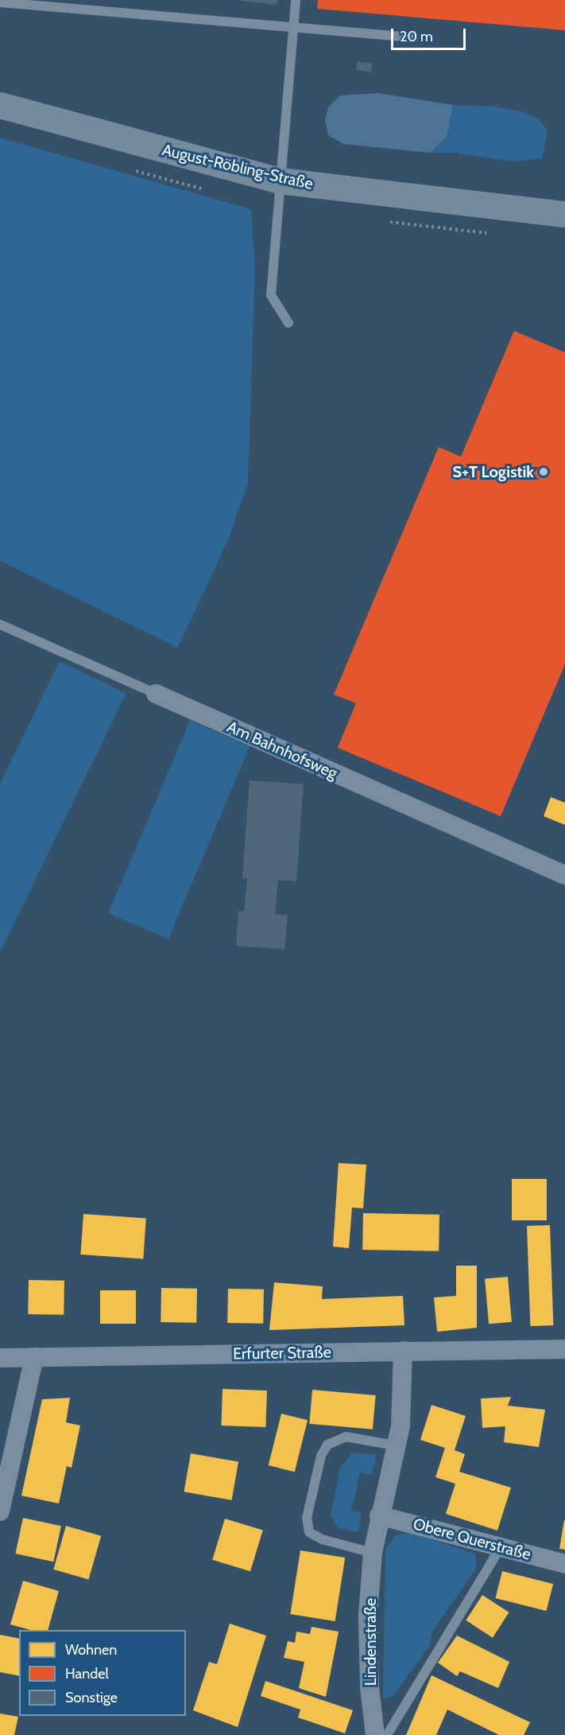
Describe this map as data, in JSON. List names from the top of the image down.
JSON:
{
  "streets": {
    "street": [
      "August-Röbling-Straße",
      "Am Bahnhofsweg",
      "Erfurter Straße",
      "Obere Querstraße",
      "Lindenstraße"
    ]
  },
  "crossings": [
    ["Erfurter Straße", "Lindenstraße"],
    ["Obere Querstraße", "Lindenstraße"]
  ],
  "places": ["S+T Logistik"],
  "legend": ["Wohnen", "Handel", "Sonstige"],
  "scale_bar": "20 m"
}
